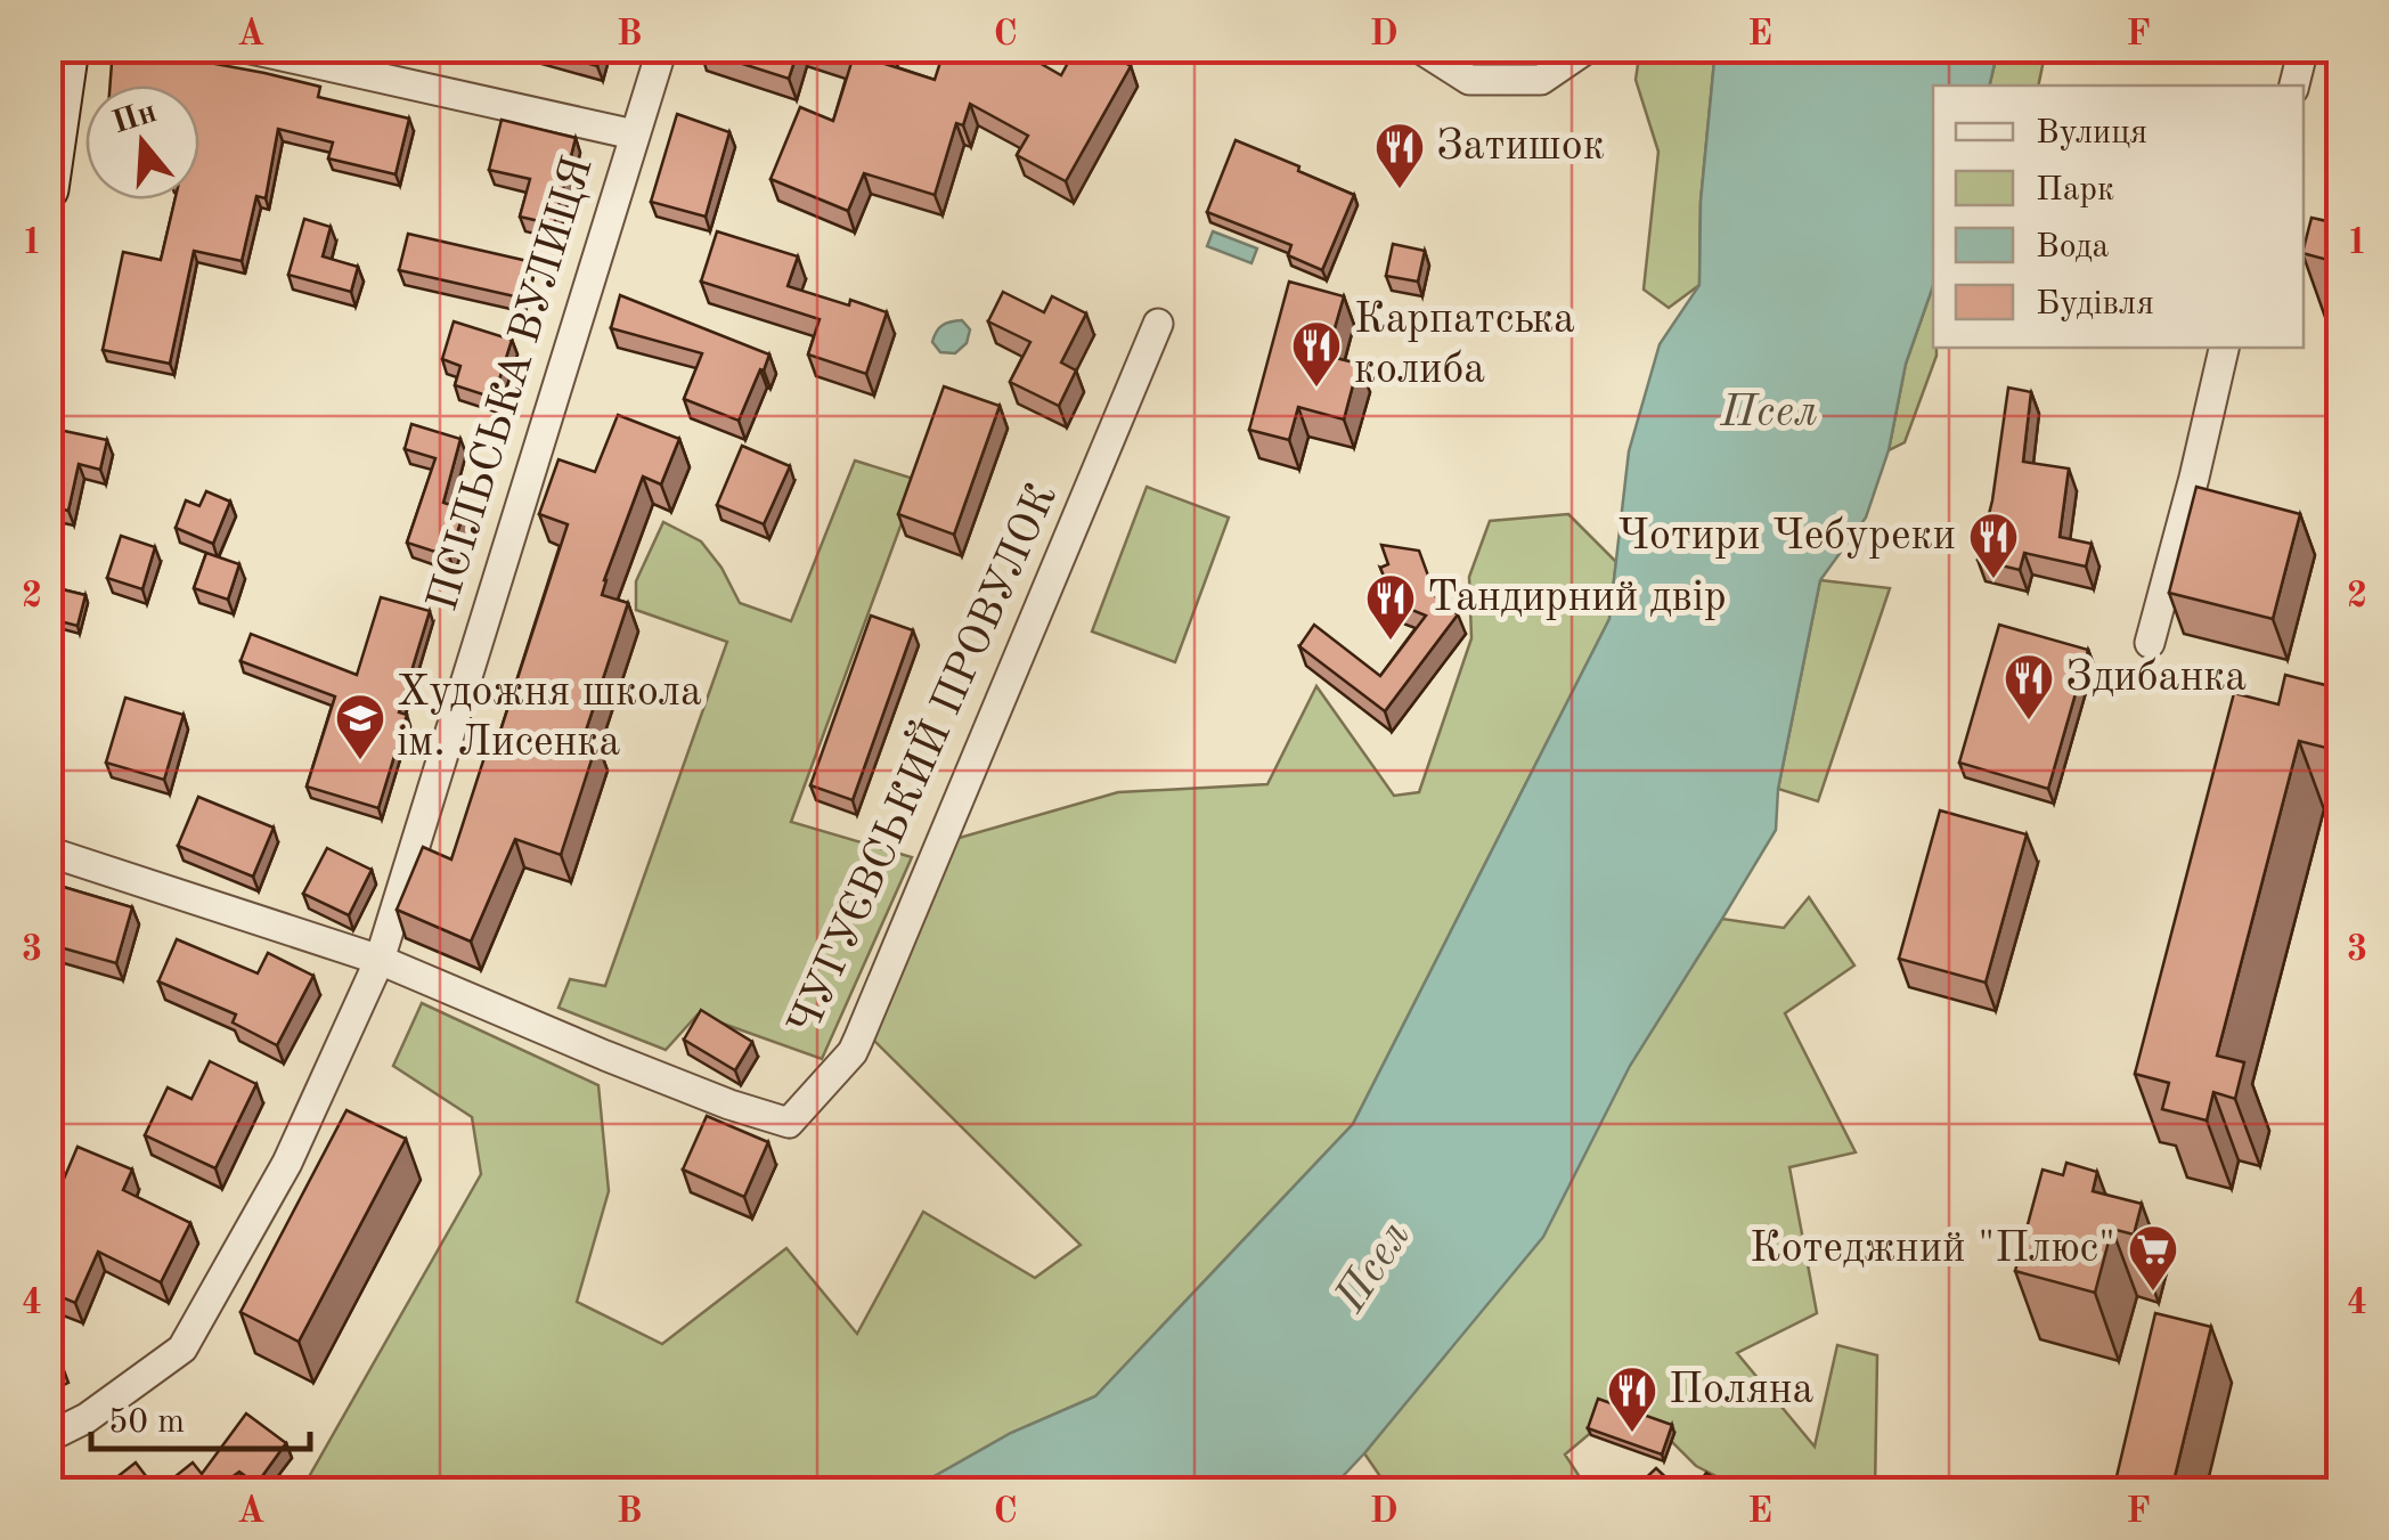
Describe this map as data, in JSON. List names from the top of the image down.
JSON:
{
  "streets": {
    "street": ["ПСІЛЬСЬКА ВУЛИЦЯ", "ЧУГУЄВСЬКИЙ ПРОВУЛОК"]
  },
  "crossings": [
    ["ПСІЛЬСЬКА ВУЛИЦЯ", "ЧУГУЄВСЬКИЙ ПРОВУЛОК"]
  ],
  "water": ["Псел"],
  "places": {
    "restaurant": [
      "Затишок",
      "Карпатська колиба",
      "Чотири Чебуреки",
      "Тандирний двір",
      "Здибанка",
      "Поляна"
    ],
    "school or university": ["Художня школа ім. Лисенка"],
    "supermarket": ["Котеджний \"Плюс\""]
  },
  "legend": [
    "Вулиця",
    "Парк",
    "Вода",
    "Будівля"
  ],
  "scale_bar": "50 m",
  "north": "top",
  "grid": {
    "columns": [
      "A",
      "B",
      "C",
      "D",
      "E",
      "F"
    ],
    "rows": [
      "1",
      "2",
      "3",
      "4"
    ]
  }
}
